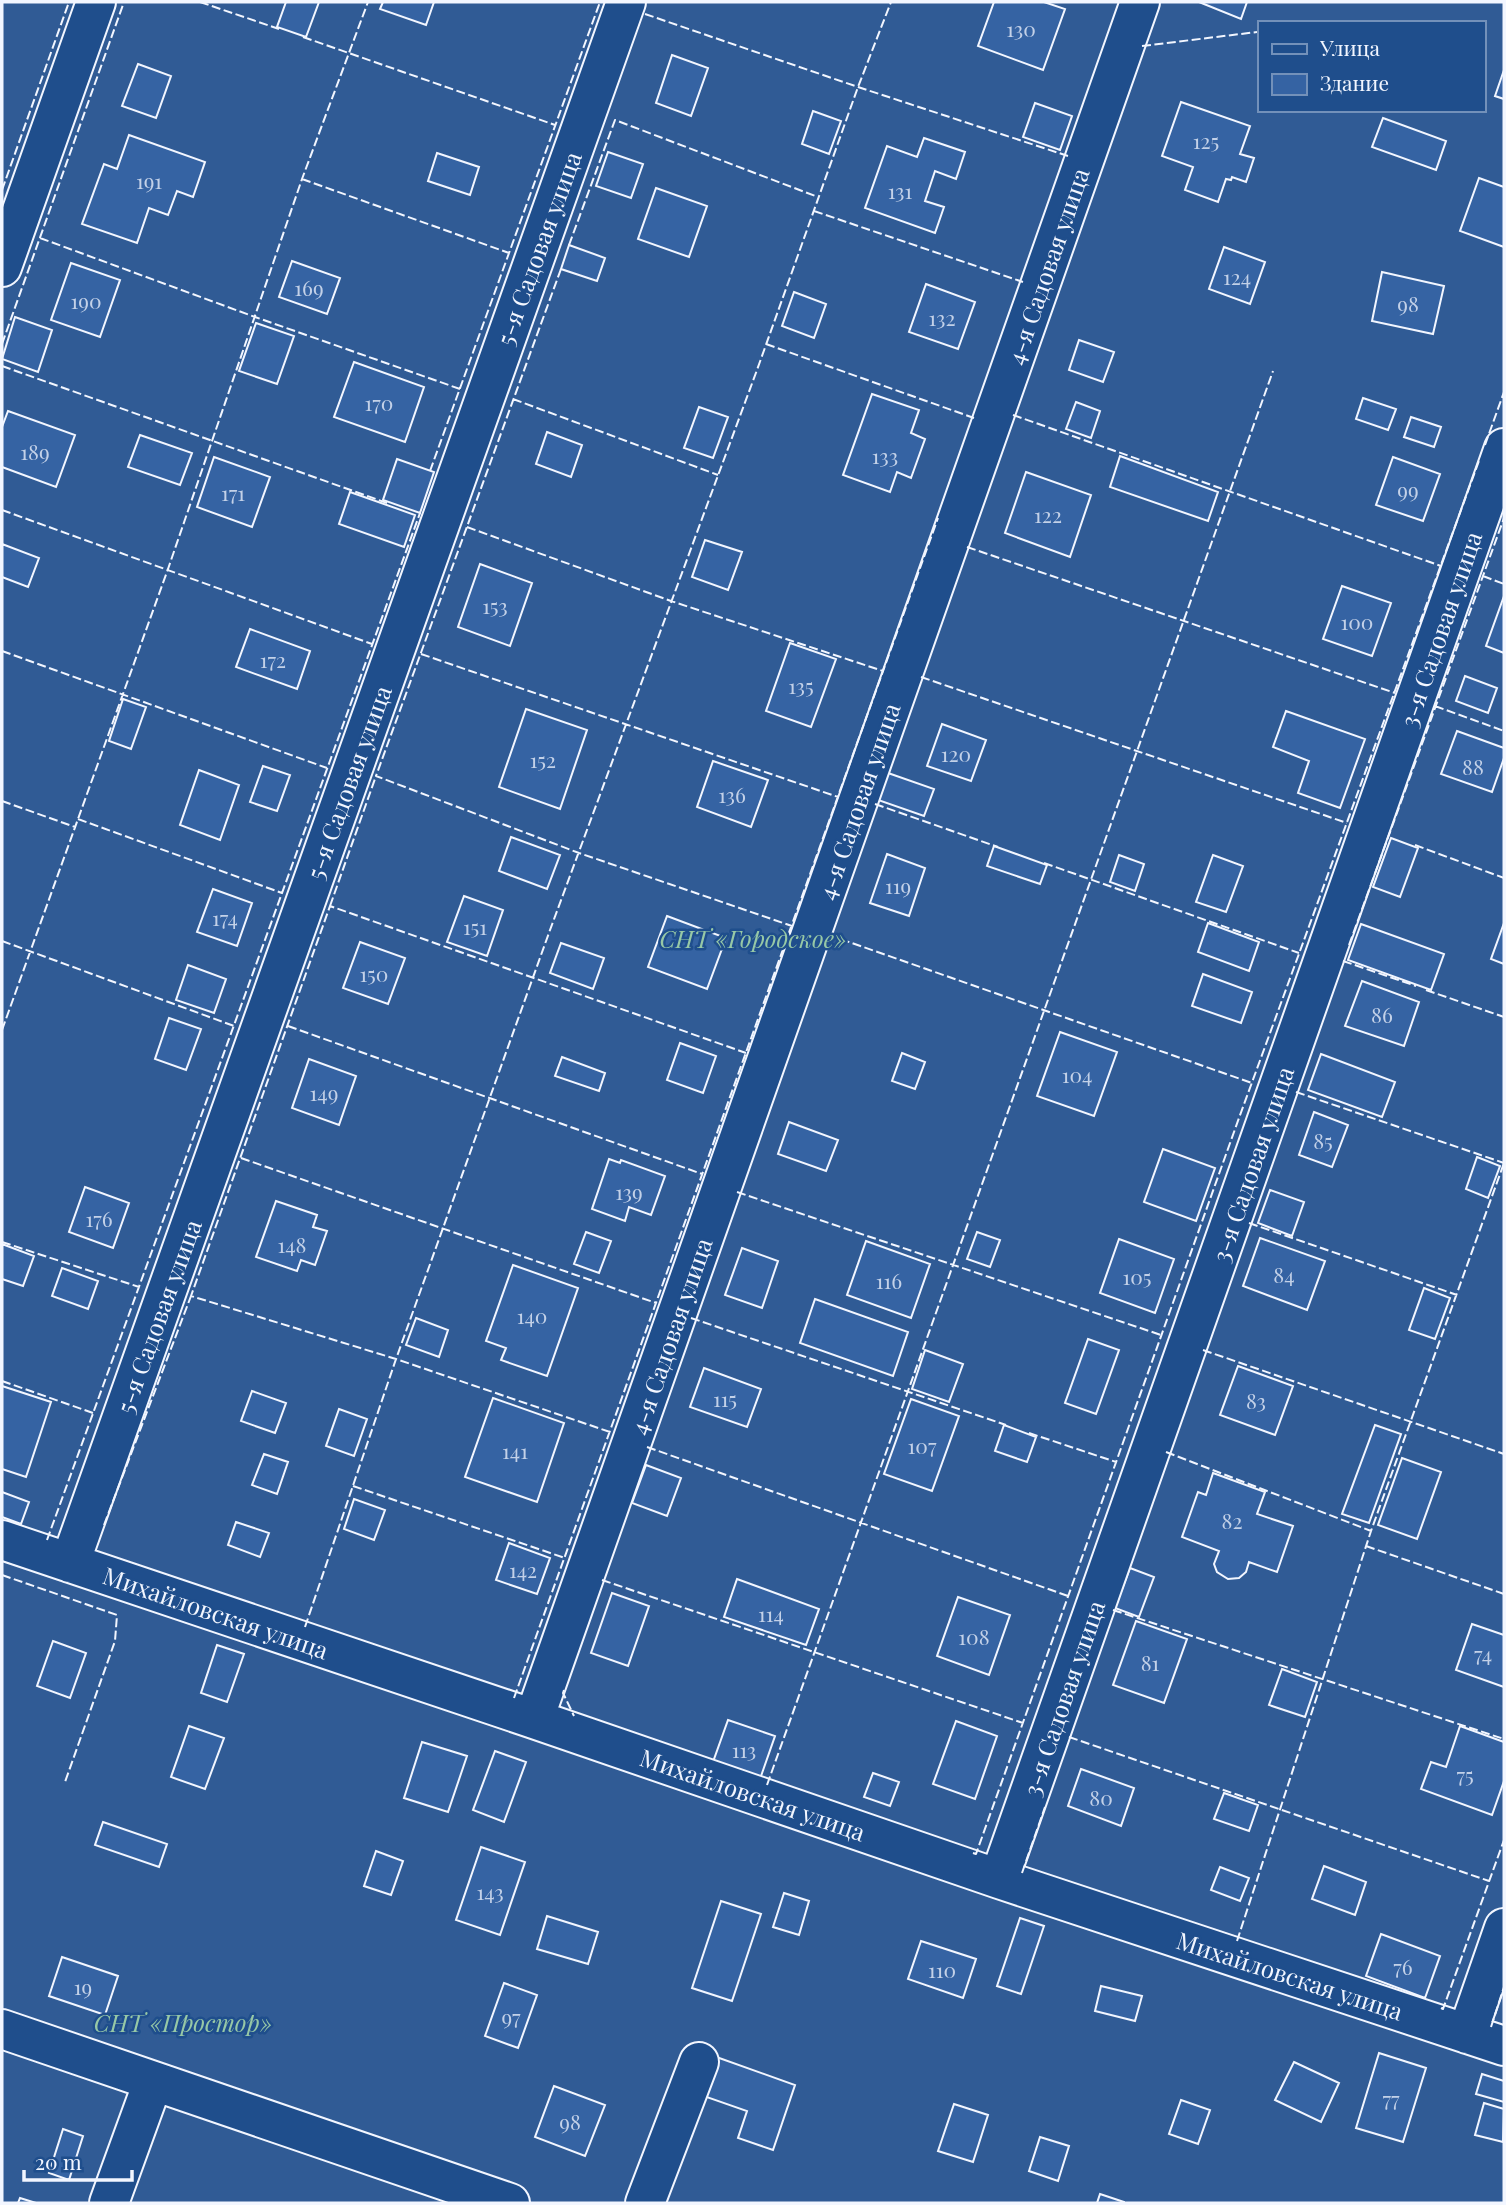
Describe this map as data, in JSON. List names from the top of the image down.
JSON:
{
  "streets": {
    "street": [
      "5-я Садовая улица",
      "4-я Садовая улица",
      "3-я Садовая улица",
      "Михайловская улица"
    ]
  },
  "crossings": [
    ["5-я Садовая улица", "Михайловская улица"],
    ["4-я Садовая улица", "Михайловская улица"],
    ["3-я Садовая улица", "Михайловская улица"]
  ],
  "parks": ["СНТ «Городское»", "СНТ «Простор»"],
  "house_numbers": [
    "130",
    "125",
    "191",
    "131",
    "124",
    "169",
    "190",
    "98",
    "132",
    "170",
    "189",
    "133",
    "99",
    "171",
    "122",
    "153",
    "100",
    "172",
    "135",
    "120",
    "152",
    "88",
    "136",
    "119",
    "174",
    "151",
    "150",
    "86",
    "104",
    "149",
    "85",
    "139",
    "176",
    "148",
    "84",
    "105",
    "116",
    "140",
    "115",
    "83",
    "107",
    "141",
    "82",
    "142",
    "114",
    "108",
    "74",
    "81",
    "113",
    "75",
    "80",
    "143",
    "76",
    "110",
    "19",
    "97",
    "77",
    "98"
  ],
  "legend": ["Улица", "Здание"],
  "scale_bar": "20 m"
}
